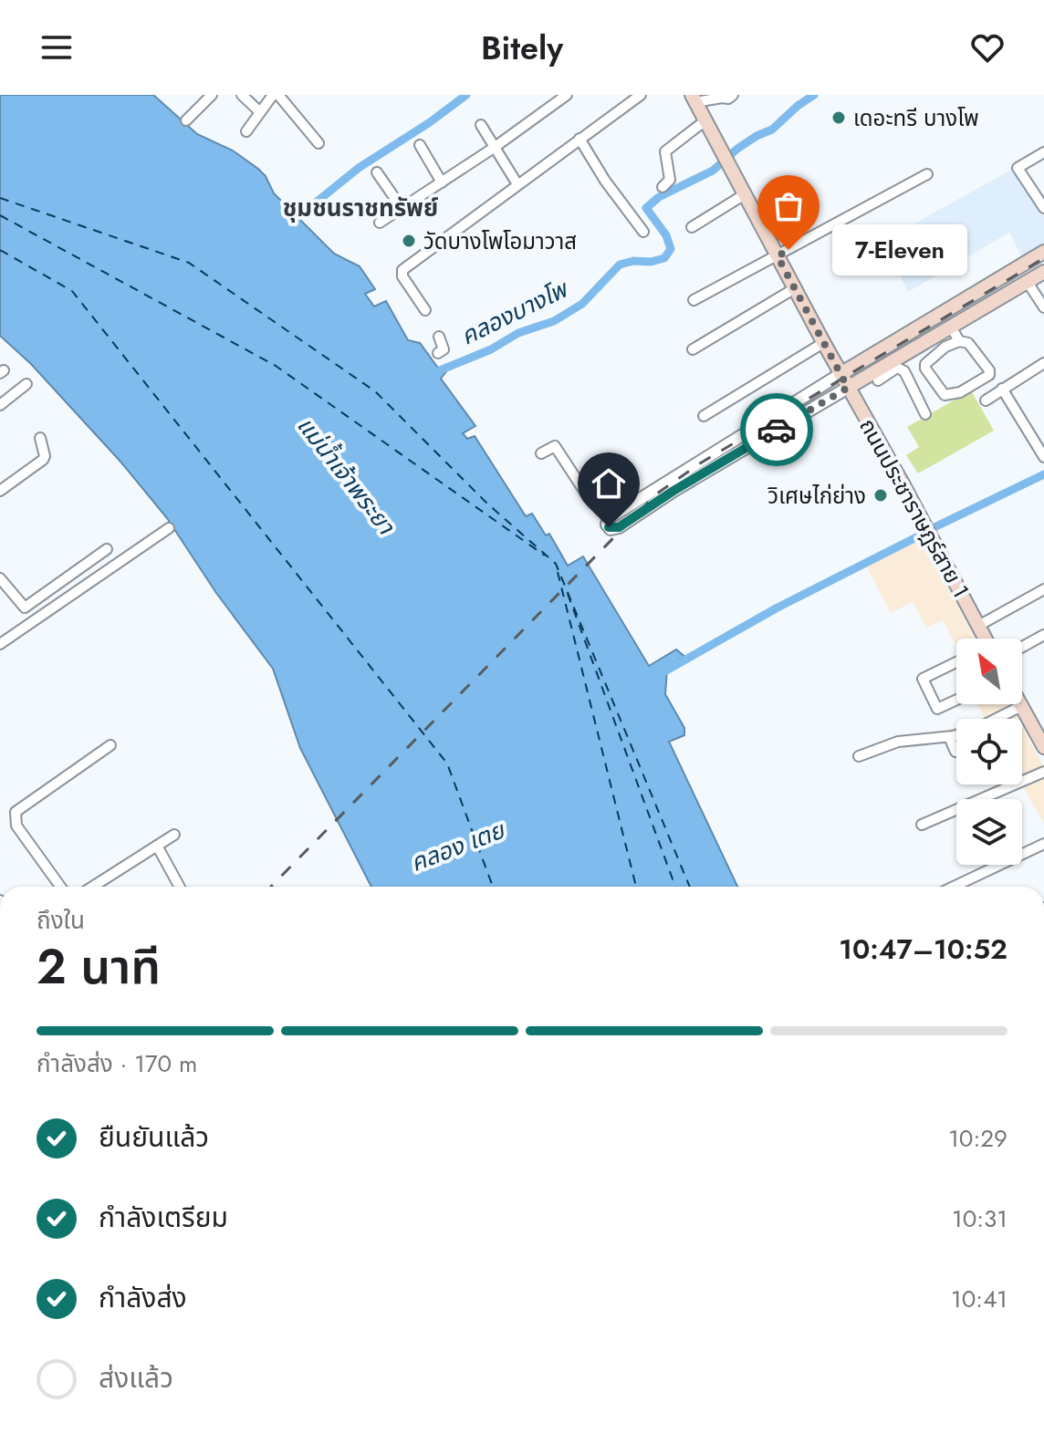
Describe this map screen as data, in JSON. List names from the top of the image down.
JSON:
{
  "streets": {
    "main road": ["ถนนประชาราษฎร์สาย 1"]
  },
  "districts": ["ชุมชนราชทรัพย์"],
  "water": ["คลองบางโพ", "แม่น้ำเจ้าพระยา", "คลอง เตย"],
  "places": [
    "เดอะทรี บางโพ",
    "วัดบางโพโอมาวาส",
    "7-Eleven",
    "วิเศษไก่ย่าง"
  ],
  "north": "top left",
  "page": {
    "header": "Bitely",
    "bubble": "7-Eleven",
    "heading": ["2 นาที", "ถึงใน", "10:47–10:52"],
    "bar": "กำลังส่ง · 170 m",
    "list": [
      ["ยืนยันแล้ว", "10:29"],
      ["กำลังเตรียม", "10:31"],
      ["กำลังส่ง", "10:41"],
      "ส่งแล้ว"
    ]
  }
}
